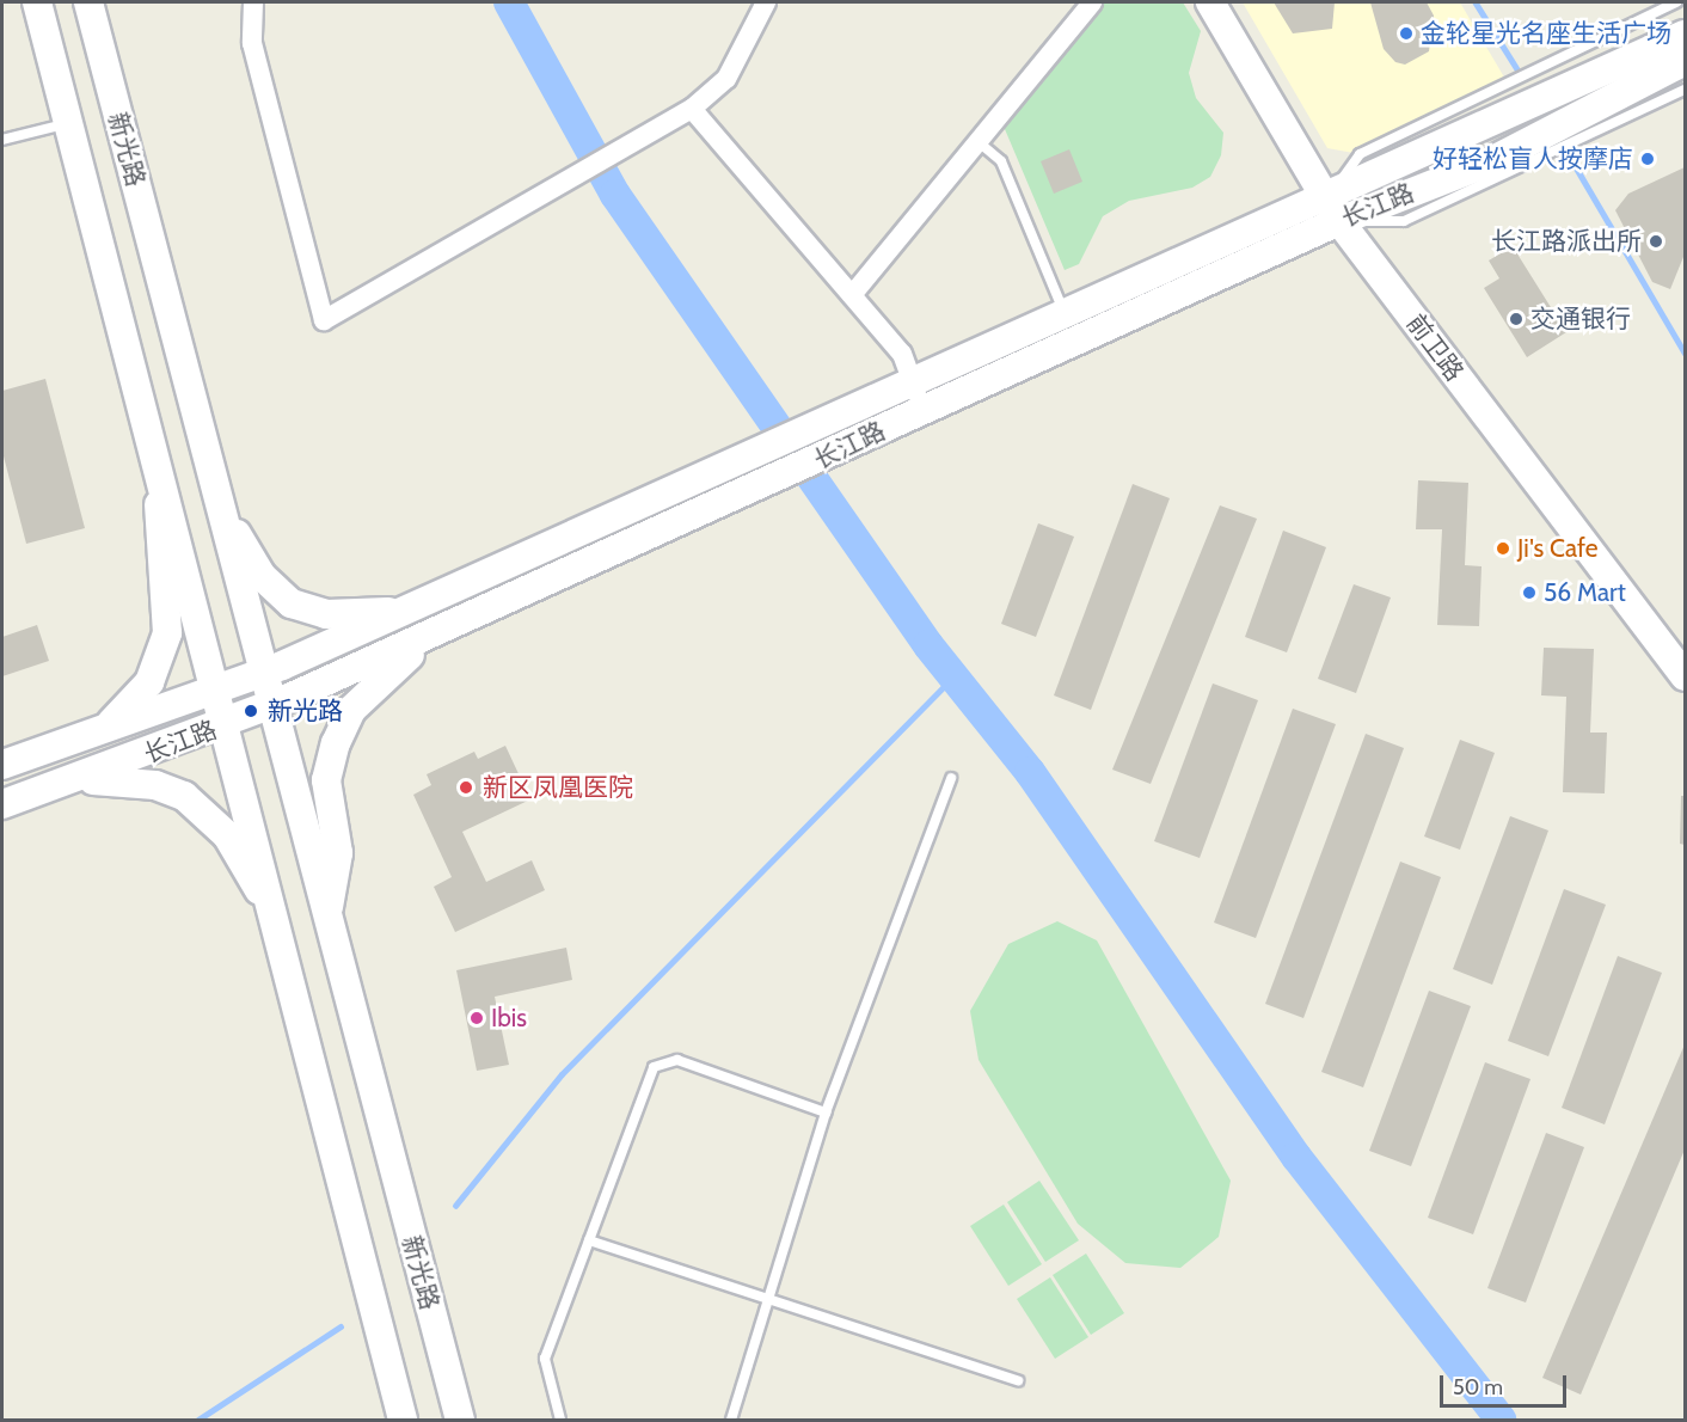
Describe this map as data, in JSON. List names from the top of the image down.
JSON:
{
  "streets": {
    "main road": ["新光路", "长江路", "前卫路"]
  },
  "crossings": [
    ["新光路", "长江路"],
    ["长江路", "前卫路"]
  ],
  "places": [
    "金轮星光名座生活广场",
    "好轻松盲人按摩店",
    "长江路派出所",
    "交通银行",
    "Ji's Cafe",
    "56 Mart",
    "新光路",
    "新区凤凰医院",
    "Ibis"
  ],
  "scale_bar": "50 m"
}
